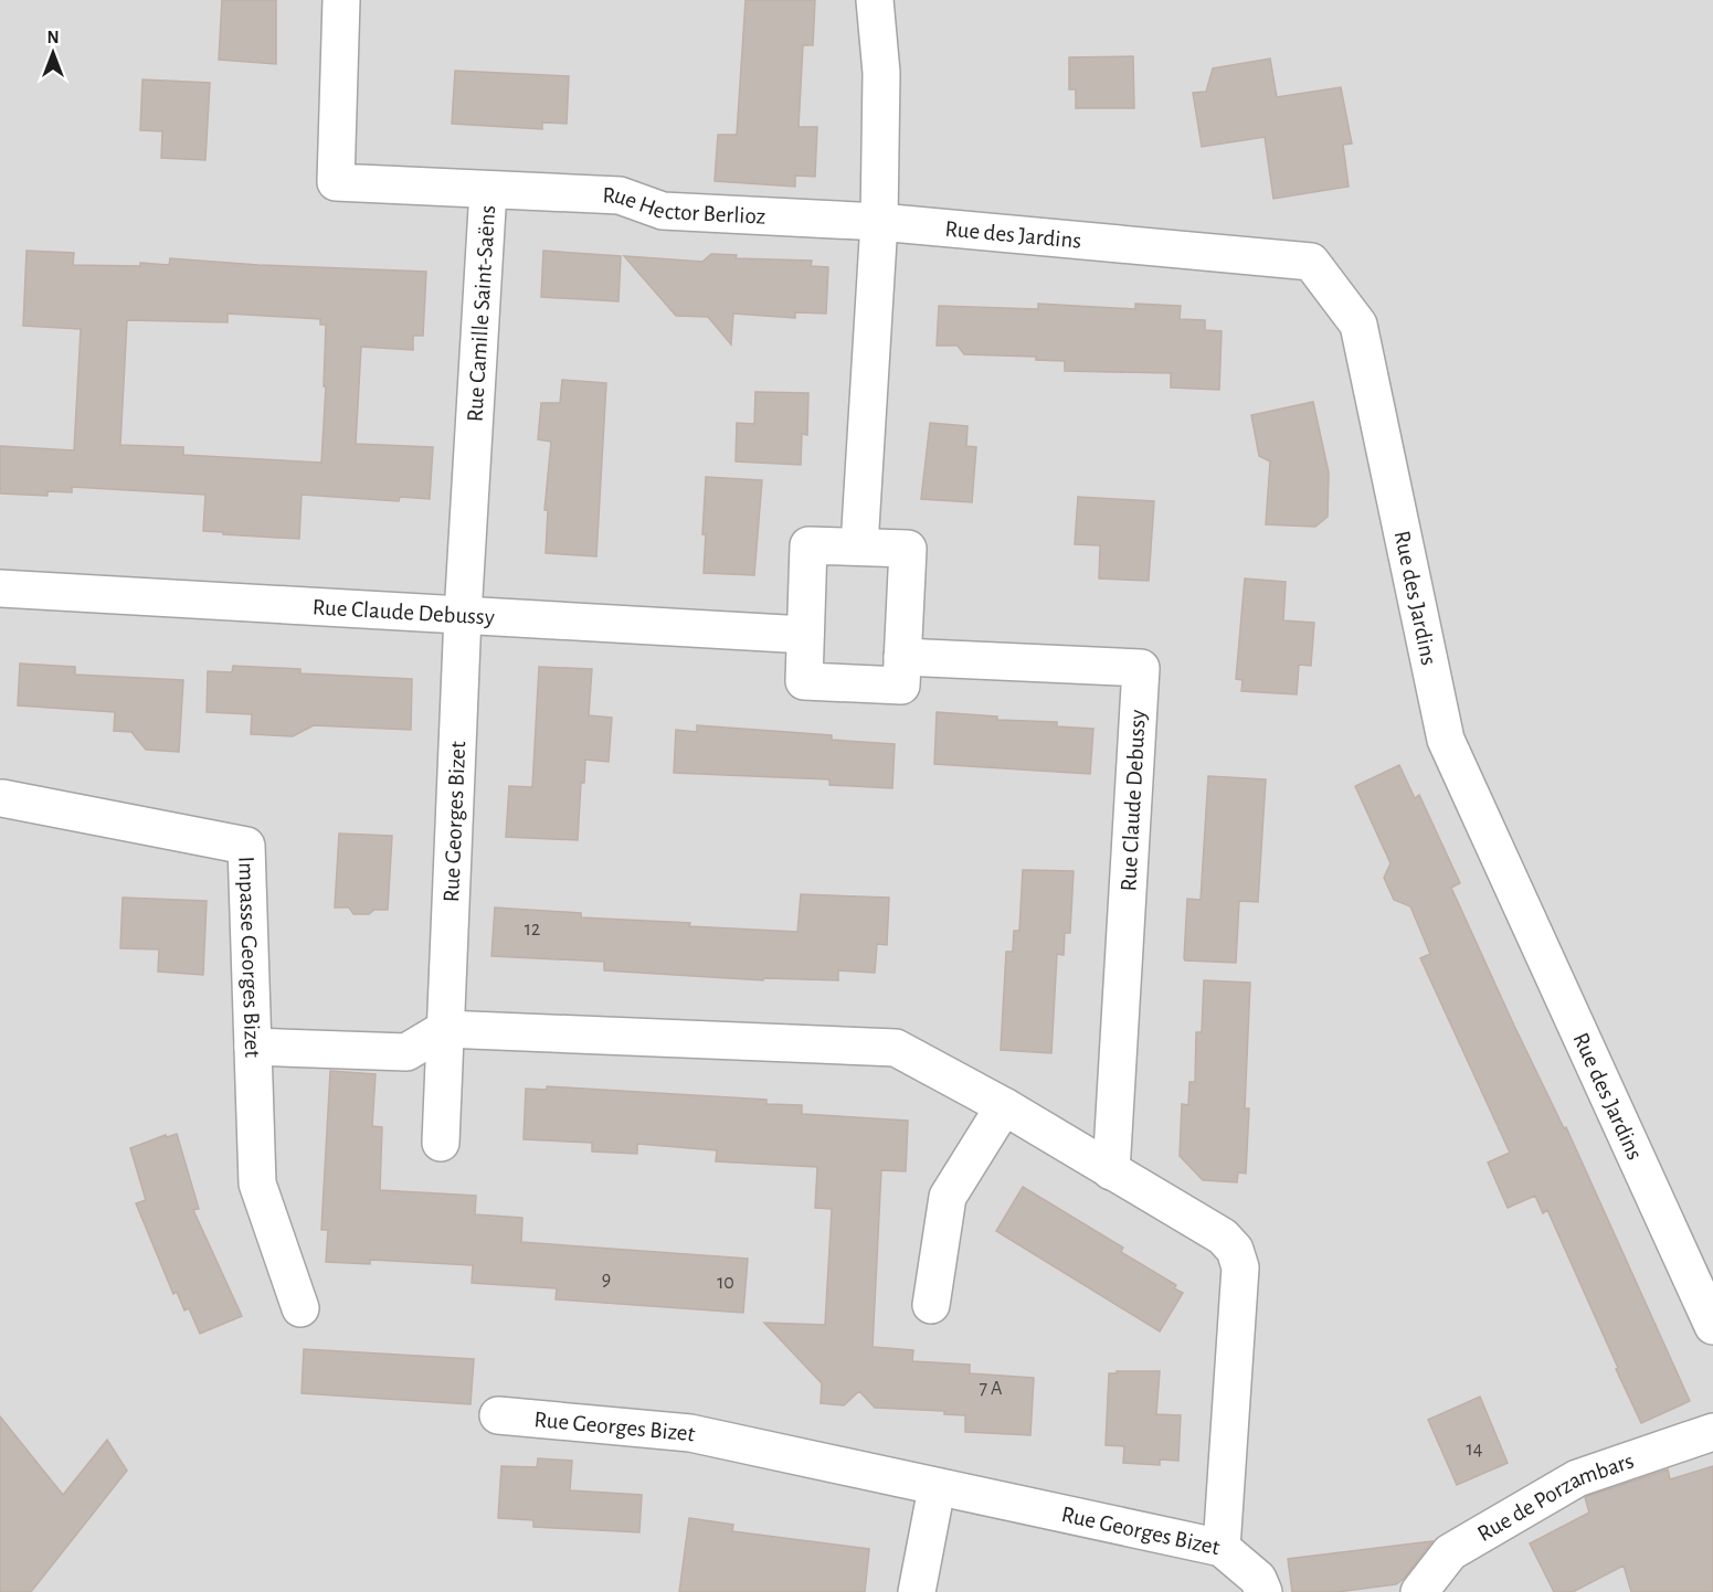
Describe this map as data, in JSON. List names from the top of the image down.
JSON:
{
  "streets": {
    "street": [
      "Rue Hector Berlioz",
      "Rue des Jardins",
      "Rue Camille Saint-Saëns",
      "Rue Claude Debussy",
      "Rue Georges Bizet",
      "Impasse Georges Bizet",
      "Rue de Porzambars"
    ]
  },
  "crossings": [
    ["Rue Hector Berlioz", "Rue des Jardins"],
    ["Rue Hector Berlioz", "Rue Camille Saint-Saëns"],
    ["Rue Camille Saint-Saëns", "Rue Claude Debussy"],
    ["Rue Camille Saint-Saëns", "Rue Georges Bizet"],
    ["Rue Claude Debussy", "Rue Georges Bizet"]
  ],
  "house_numbers": [
    "12",
    "9",
    "10",
    "7 A",
    "14"
  ],
  "north": "top"
}
